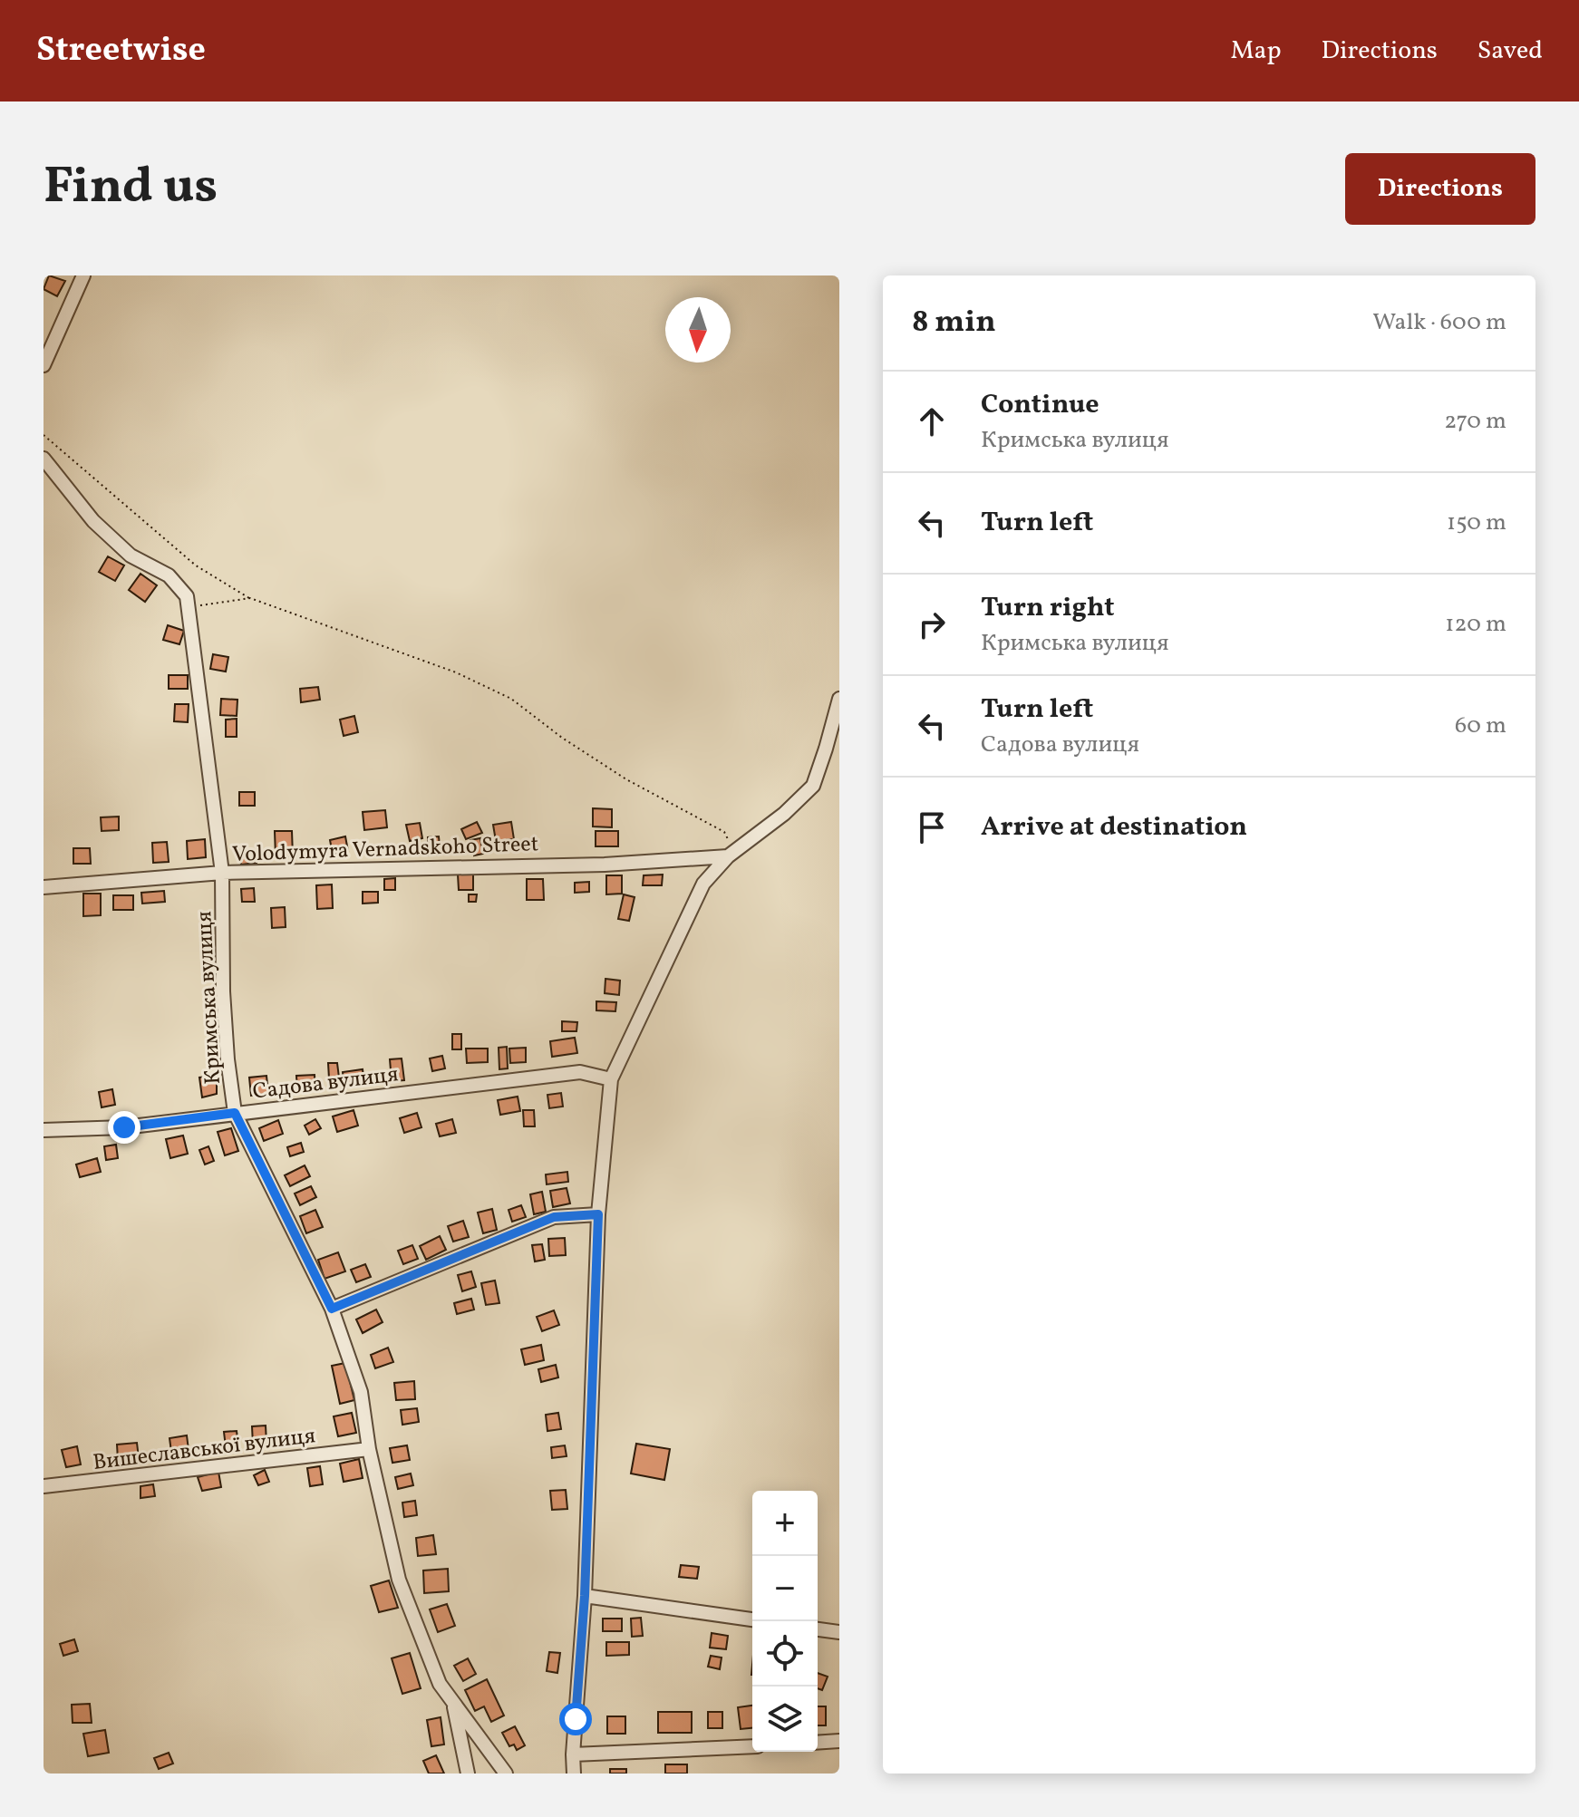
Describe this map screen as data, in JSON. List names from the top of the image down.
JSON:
{
  "streets": {
    "street": [
      "Volodymyra Vernadskoho Street",
      "Кримська вулиця",
      "Садова вулиця",
      "Вишеславської вулиця"
    ]
  },
  "crossings": [
    ["Volodymyra Vernadskoho Street", "Кримська вулиця"],
    ["Кримська вулиця", "Садова вулиця"],
    ["Кримська вулиця", "Вишеславської вулиця"]
  ],
  "north": "bottom",
  "page": {
    "header": "Streetwise",
    "nav": ["Map", "Directions", "Saved"],
    "title": "Find us",
    "buttons": "Directions",
    "heading": ["8 min", "Walk · 600 m"],
    "list": [
      ["Continue", "Кримська вулиця", "270 m"],
      ["Turn left", "150 m"],
      ["Turn right", "Кримська вулиця", "120 m"],
      ["Turn left", "Садова вулиця", "60 m"],
      "Arrive at destination"
    ],
    "map_buttons": ["+", "−"]
  }
}
